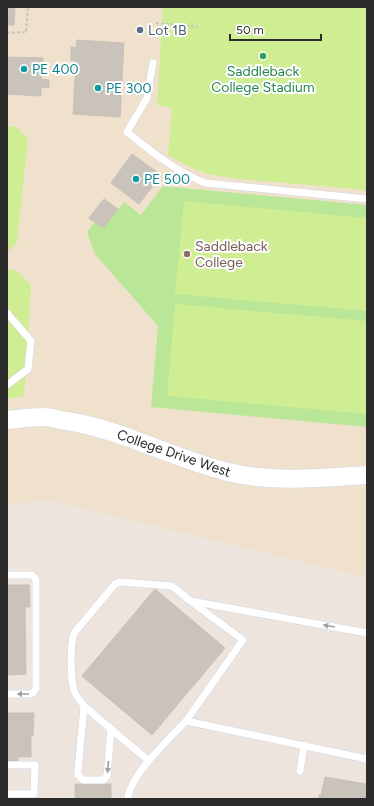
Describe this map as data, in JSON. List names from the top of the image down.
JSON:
{
  "streets": {
    "street": ["College Drive West"]
  },
  "places": [
    "Lot 1B",
    "Saddleback College Stadium",
    "PE 400",
    "PE 300",
    "PE 500",
    "Saddleback College"
  ],
  "scale_bar": "50 m"
}
